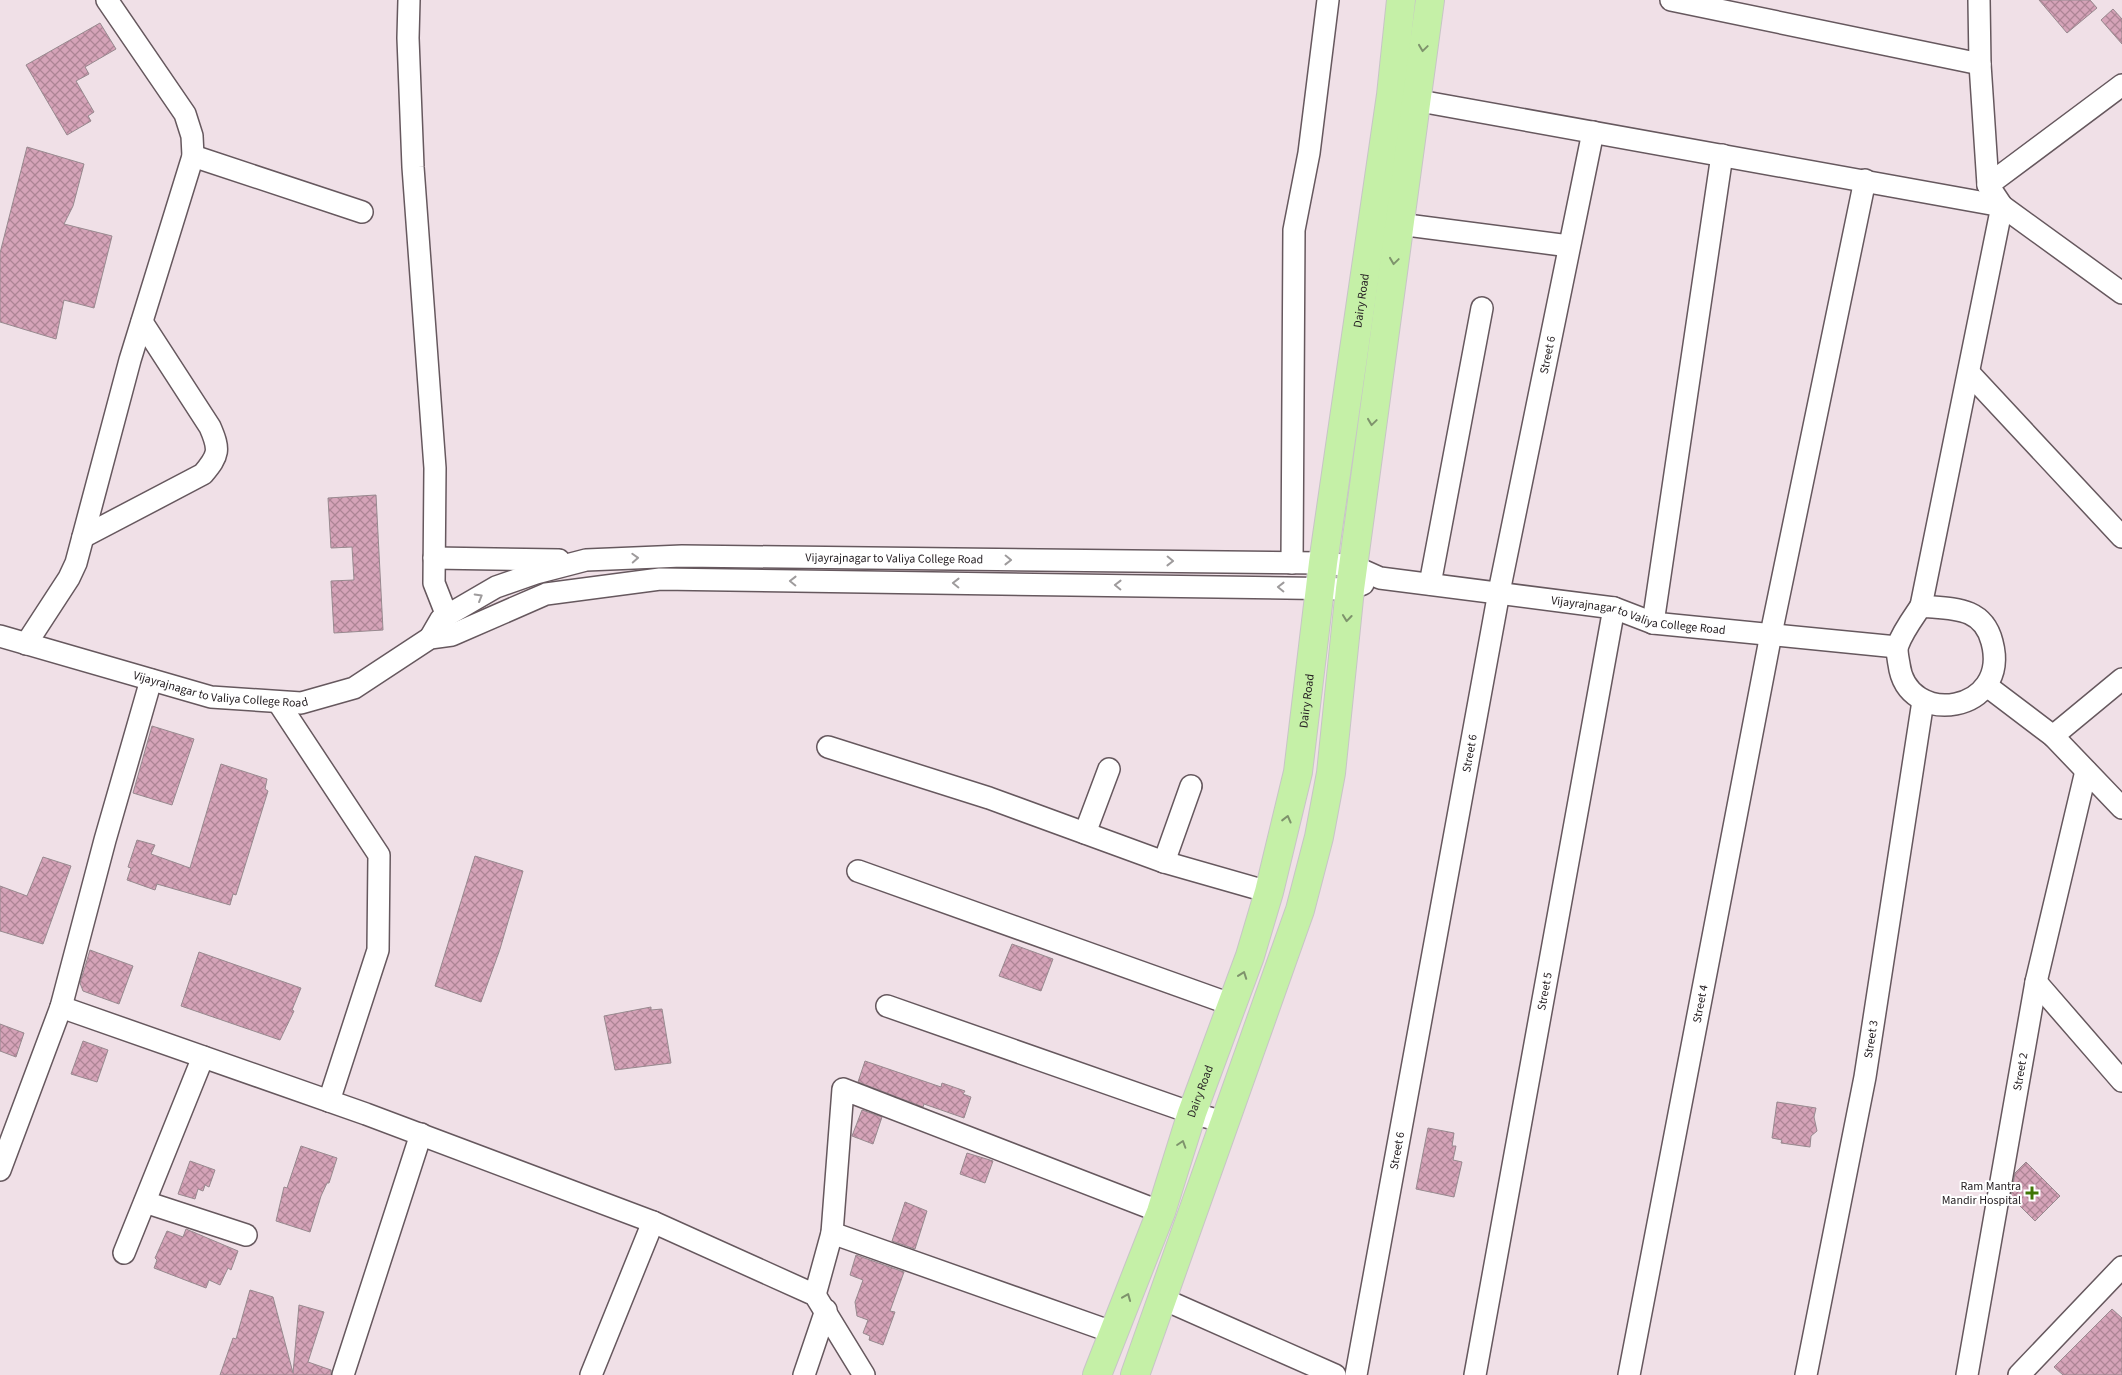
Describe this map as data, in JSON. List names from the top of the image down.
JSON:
{
  "streets": {
    "main road": ["Dairy Road"],
    "street": [
      "Street 6",
      "Vijayrajnagar to Valiya College Road",
      "Street 5",
      "Street 4",
      "Street 3",
      "Street 2"
    ]
  },
  "crossings": [
    ["Dairy Road", "Vijayrajnagar to Valiya College Road"],
    ["Street 6", "Vijayrajnagar to Valiya College Road"],
    ["Vijayrajnagar to Valiya College Road", "Street 5"],
    ["Vijayrajnagar to Valiya College Road", "Street 4"],
    ["Vijayrajnagar to Valiya College Road", "Street 3"]
  ],
  "places": {
    "health": ["Ram Mantra Mandir Hospital"]
  }
}
